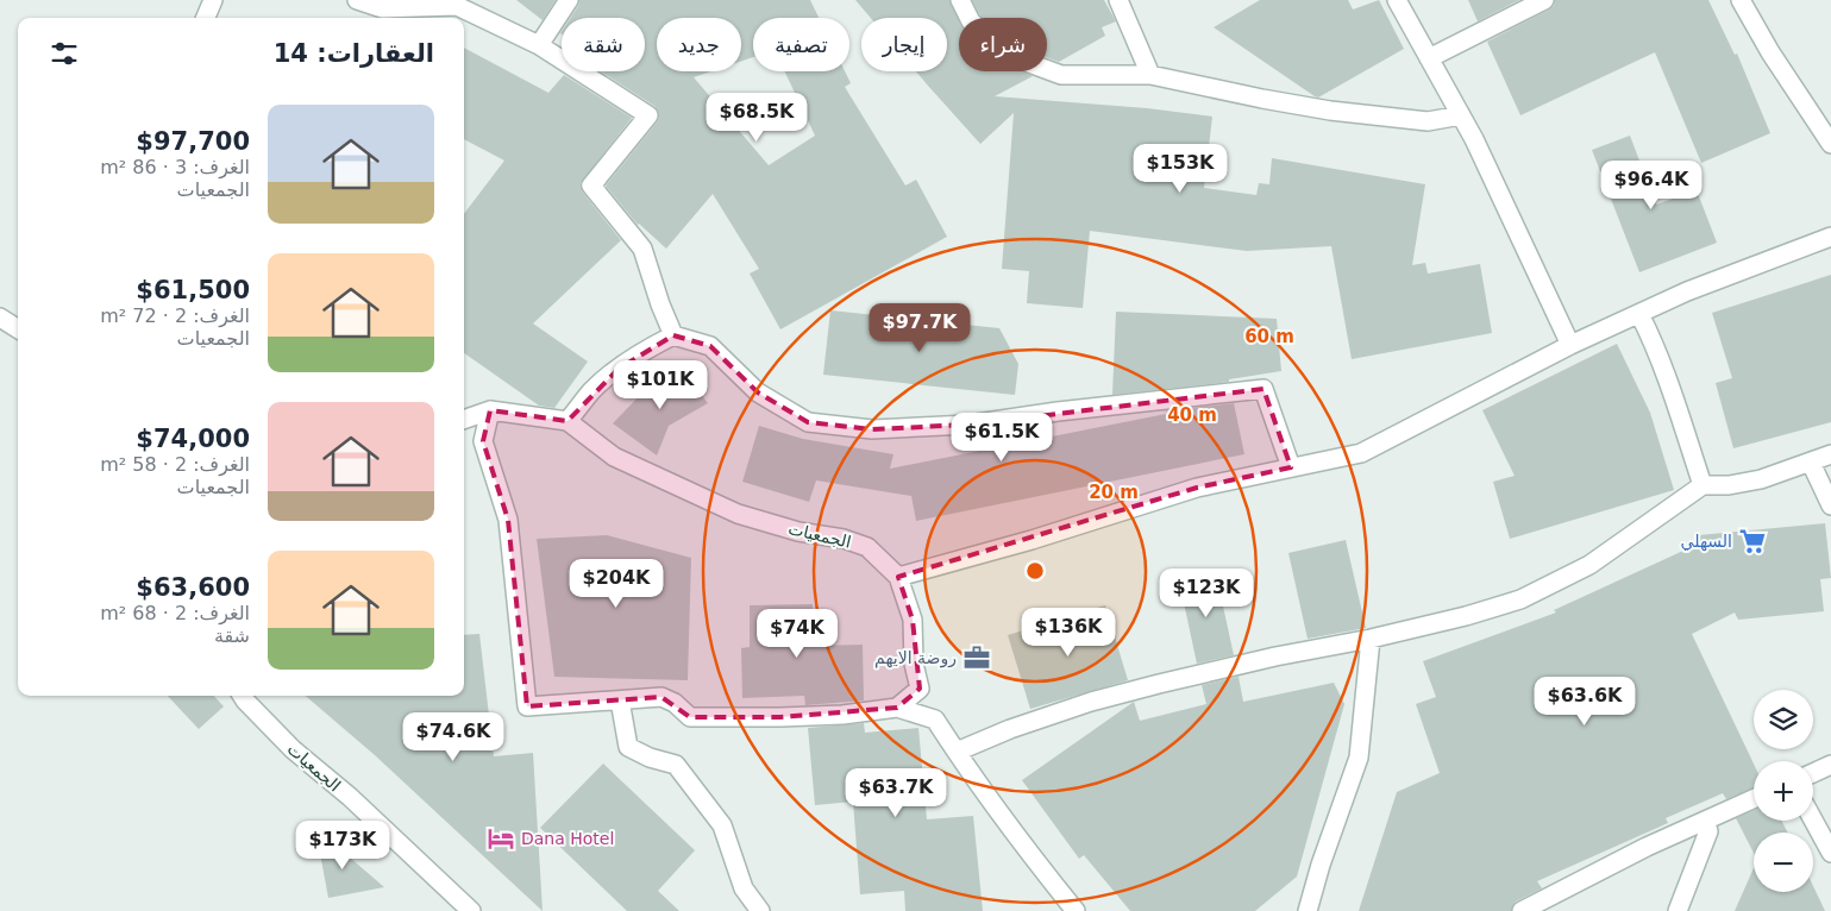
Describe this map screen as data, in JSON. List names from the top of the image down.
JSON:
{
  "streets": {
    "street": ["الجمعيات"]
  },
  "places": {
    "supermarket": ["السهلي"],
    "office": ["روضة الايهم"],
    "hotel": ["Dana Hotel"]
  },
  "page": {
    "chip": [
      "شراء",
      "إيجار",
      "تصفية",
      "جديد",
      "شقة"
    ],
    "heading": "العقارات: 14",
    "list": [
      {
        "name": "$97,700",
        "note": "الغرف: 3 · 86 m² · الجمعيات"
      },
      {
        "name": "$61,500",
        "note": "الغرف: 2 · 72 m² · الجمعيات"
      },
      {
        "name": "$74,000",
        "note": "الغرف: 2 · 58 m² · الجمعيات"
      },
      {
        "name": "$63,600",
        "note": "الغرف: 2 · 68 m² · شقة"
      }
    ],
    "price": [
      "$68.5K",
      "$153K",
      "$96.4K",
      "$97.7K",
      "$101K",
      "$61.5K",
      "$204K",
      "$123K",
      "$136K",
      "$74K",
      "$63.6K",
      "$74.6K",
      "$63.7K",
      "$173K"
    ],
    "map_buttons": ["+", "−"]
  },
  "rings": ["60 m", "40 m", "20 m"]
}
